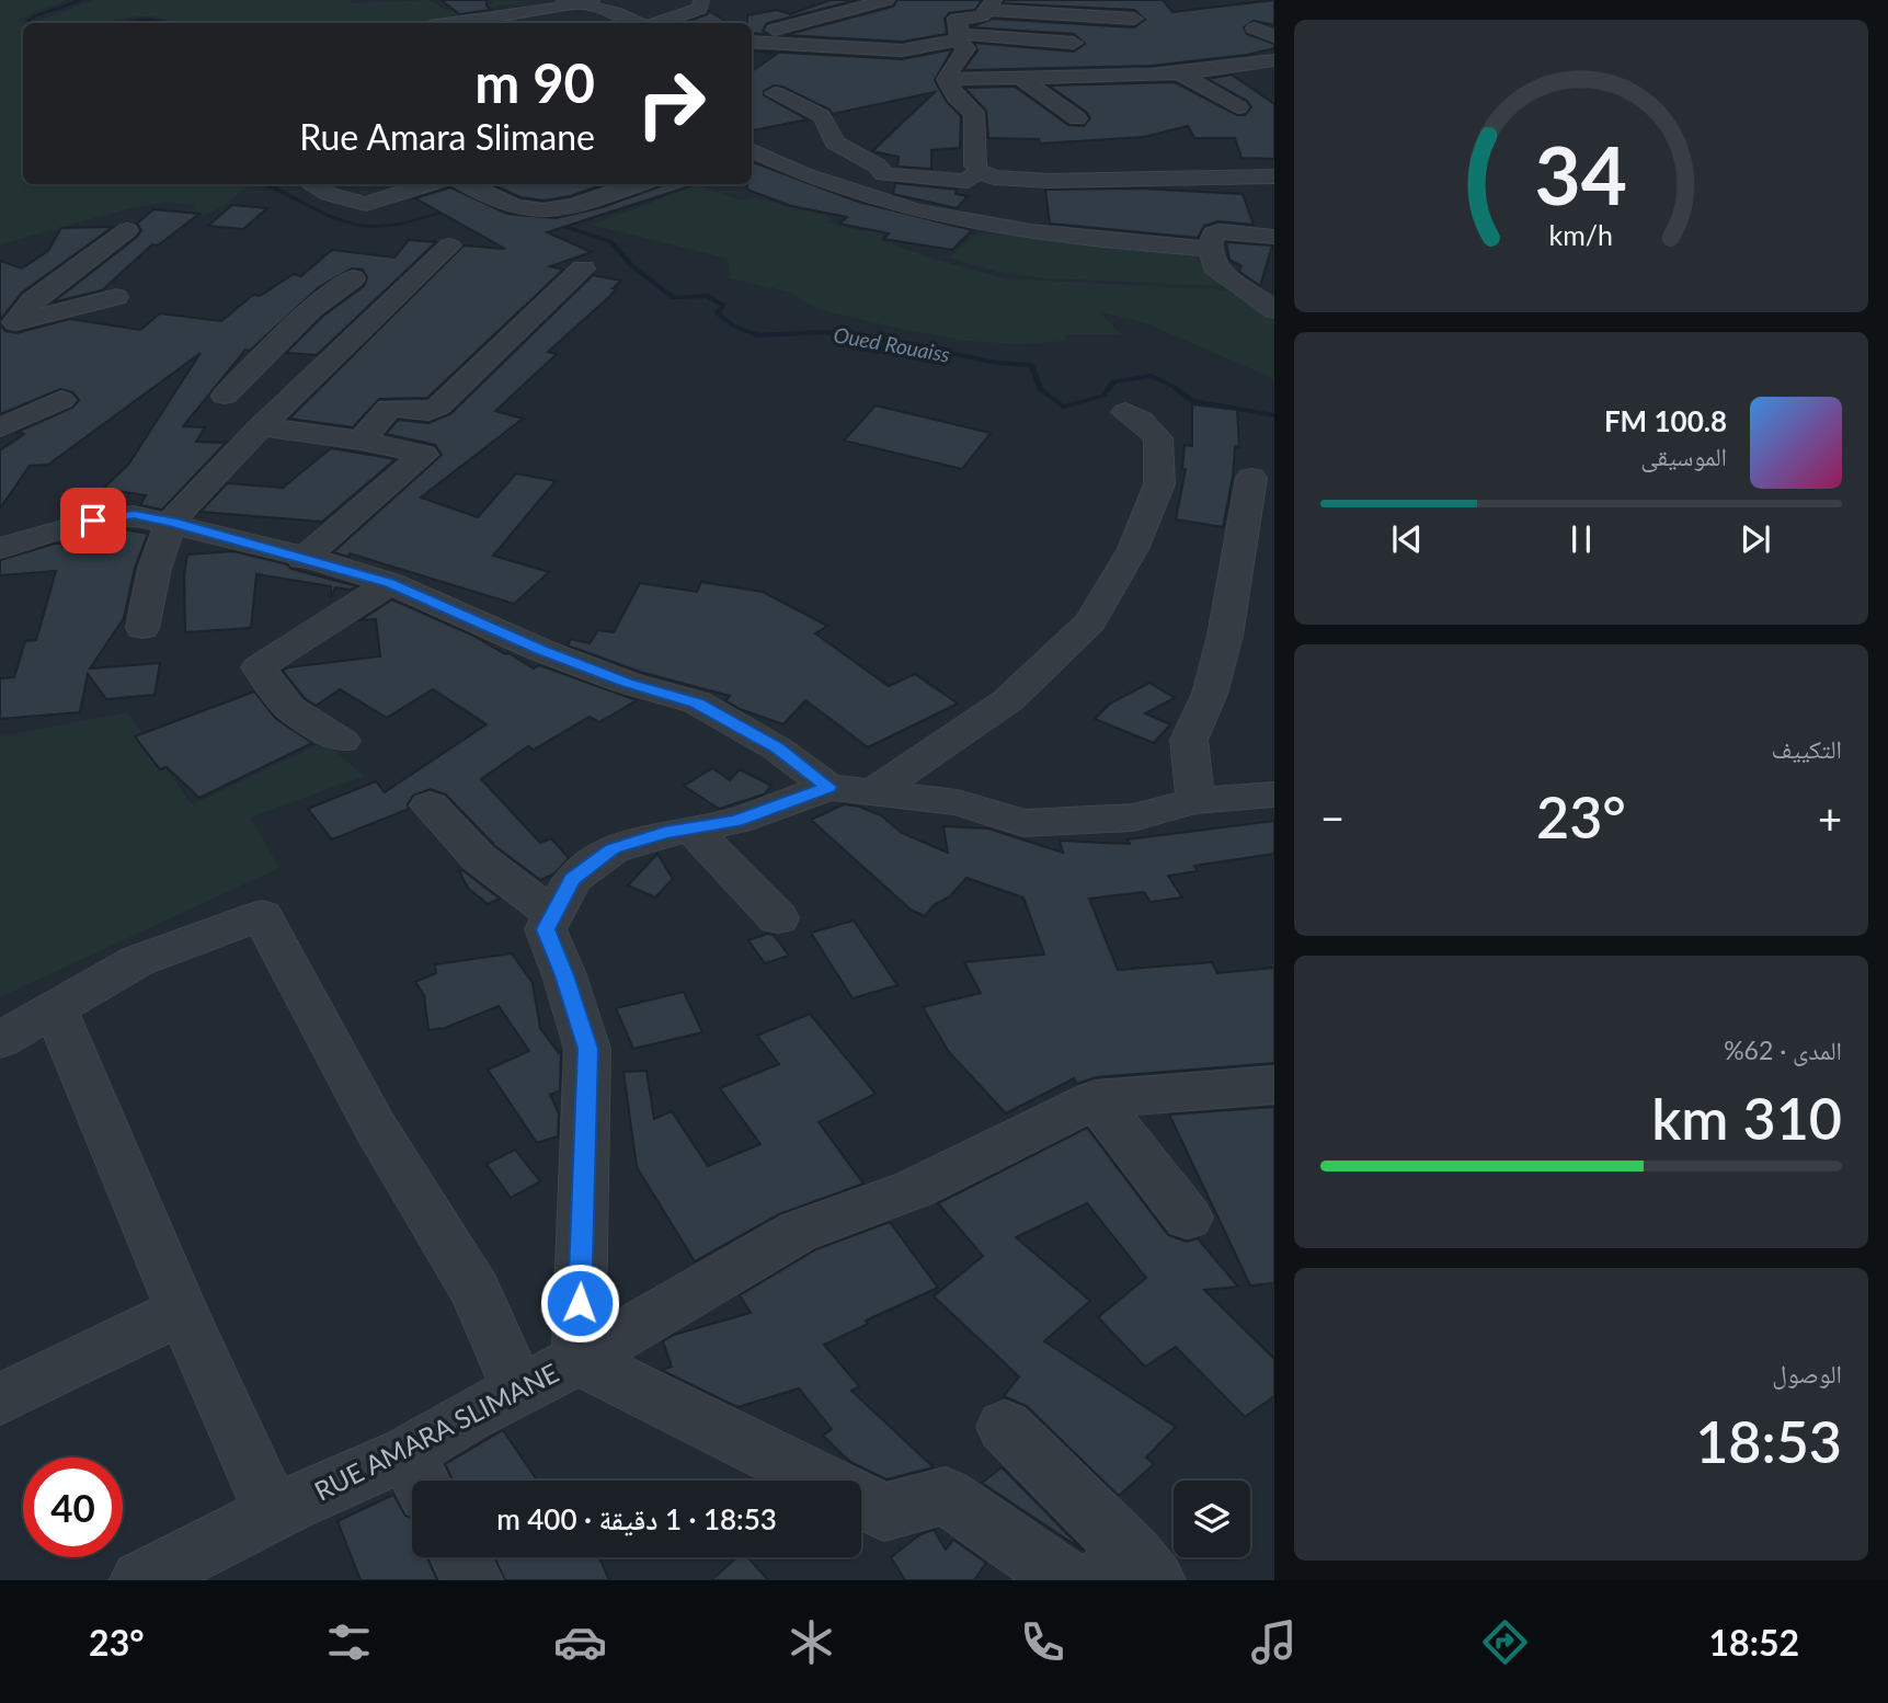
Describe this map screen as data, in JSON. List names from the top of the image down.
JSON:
{
  "streets": {
    "street": ["RUE AMARA SLIMANE"]
  },
  "water": ["Oued Rouaiss"],
  "page": {
    "turn": ["90 m", "Rue Amara Slimane"],
    "song": ["100.8 FM", "الموسيقى"],
    "tile": [
      "التكييف",
      ["المدى · 62%", "310 km"],
      ["الوصول", "18:53"]
    ],
    "heat": ["−", "23°", "+"],
    "limit": "40",
    "trip": "18:53 · 1 دقيقة · 400 m",
    "tabs": ["18:52", "23°"],
    "gauge": ["34", "km/h"]
  }
}
